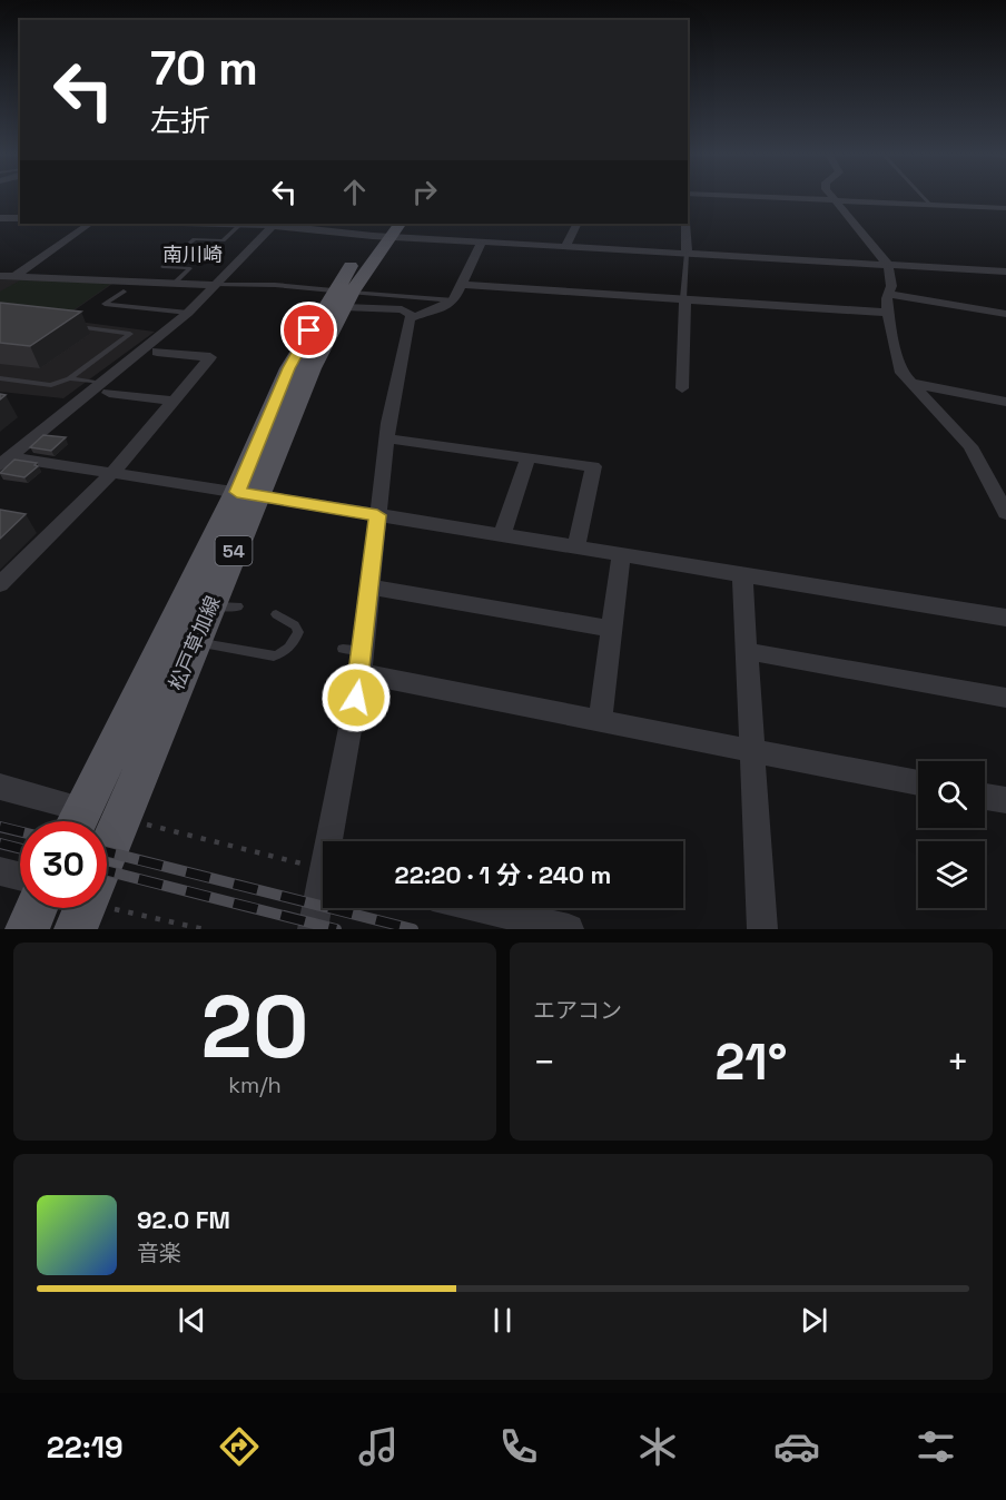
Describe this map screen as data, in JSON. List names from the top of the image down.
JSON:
{
  "streets": {
    "main road": ["54", "松戸草加線"]
  },
  "districts": ["南川崎"],
  "page": {
    "turn": ["70 m", "左折"],
    "limit": "30",
    "trip": "22:20 · 1 分 · 240 m",
    "tile": [
      ["20", "km/h"],
      "エアコン"
    ],
    "heat": ["−", "21°", "+"],
    "song": ["92.0 FM", "音楽"],
    "tabs": "22:19"
  }
}
